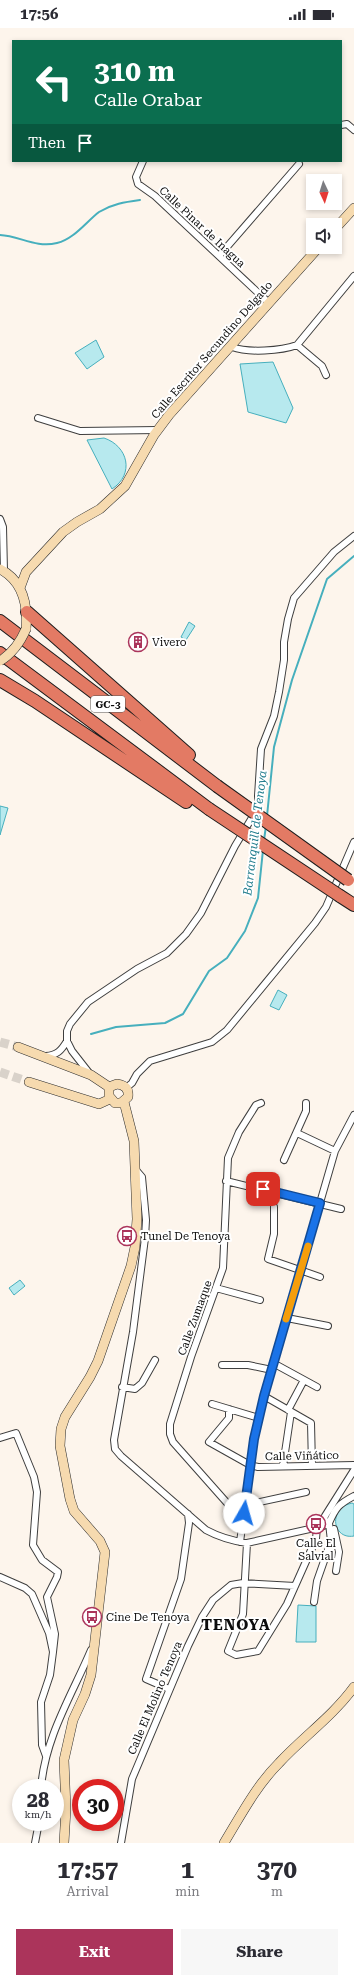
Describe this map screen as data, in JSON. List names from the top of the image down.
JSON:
{
  "streets": {
    "highway": ["GC-3"],
    "main road": ["Calle Escritor Secundino Delgado"],
    "street": [
      "Calle Pinar de Inagua",
      "Calle Zumaque",
      "Calle Viñático",
      "Calle El Molino Tenoya"
    ]
  },
  "crossings": [
    ["Calle Pinar de Inagua", "Calle Escritor Secundino Delgado"]
  ],
  "districts": ["TENOYA"],
  "water": ["Barranquill de Tenoya"],
  "places": {
    "building": ["Vivero"],
    "bus stop": ["Tunel De Tenoya", "Calle El Salvial", "Cine De Tenoya"]
  },
  "north": "bottom",
  "page": {
    "status": "17:56",
    "turn": ["310 m", "Calle Orabar"],
    "then": "Then",
    "speed": "28 km/h",
    "limit": "30",
    "eta": [
      "17:57",
      "Arrival",
      "1",
      "min",
      "370",
      "m"
    ],
    "buttons": ["Exit", "Share"]
  }
}
